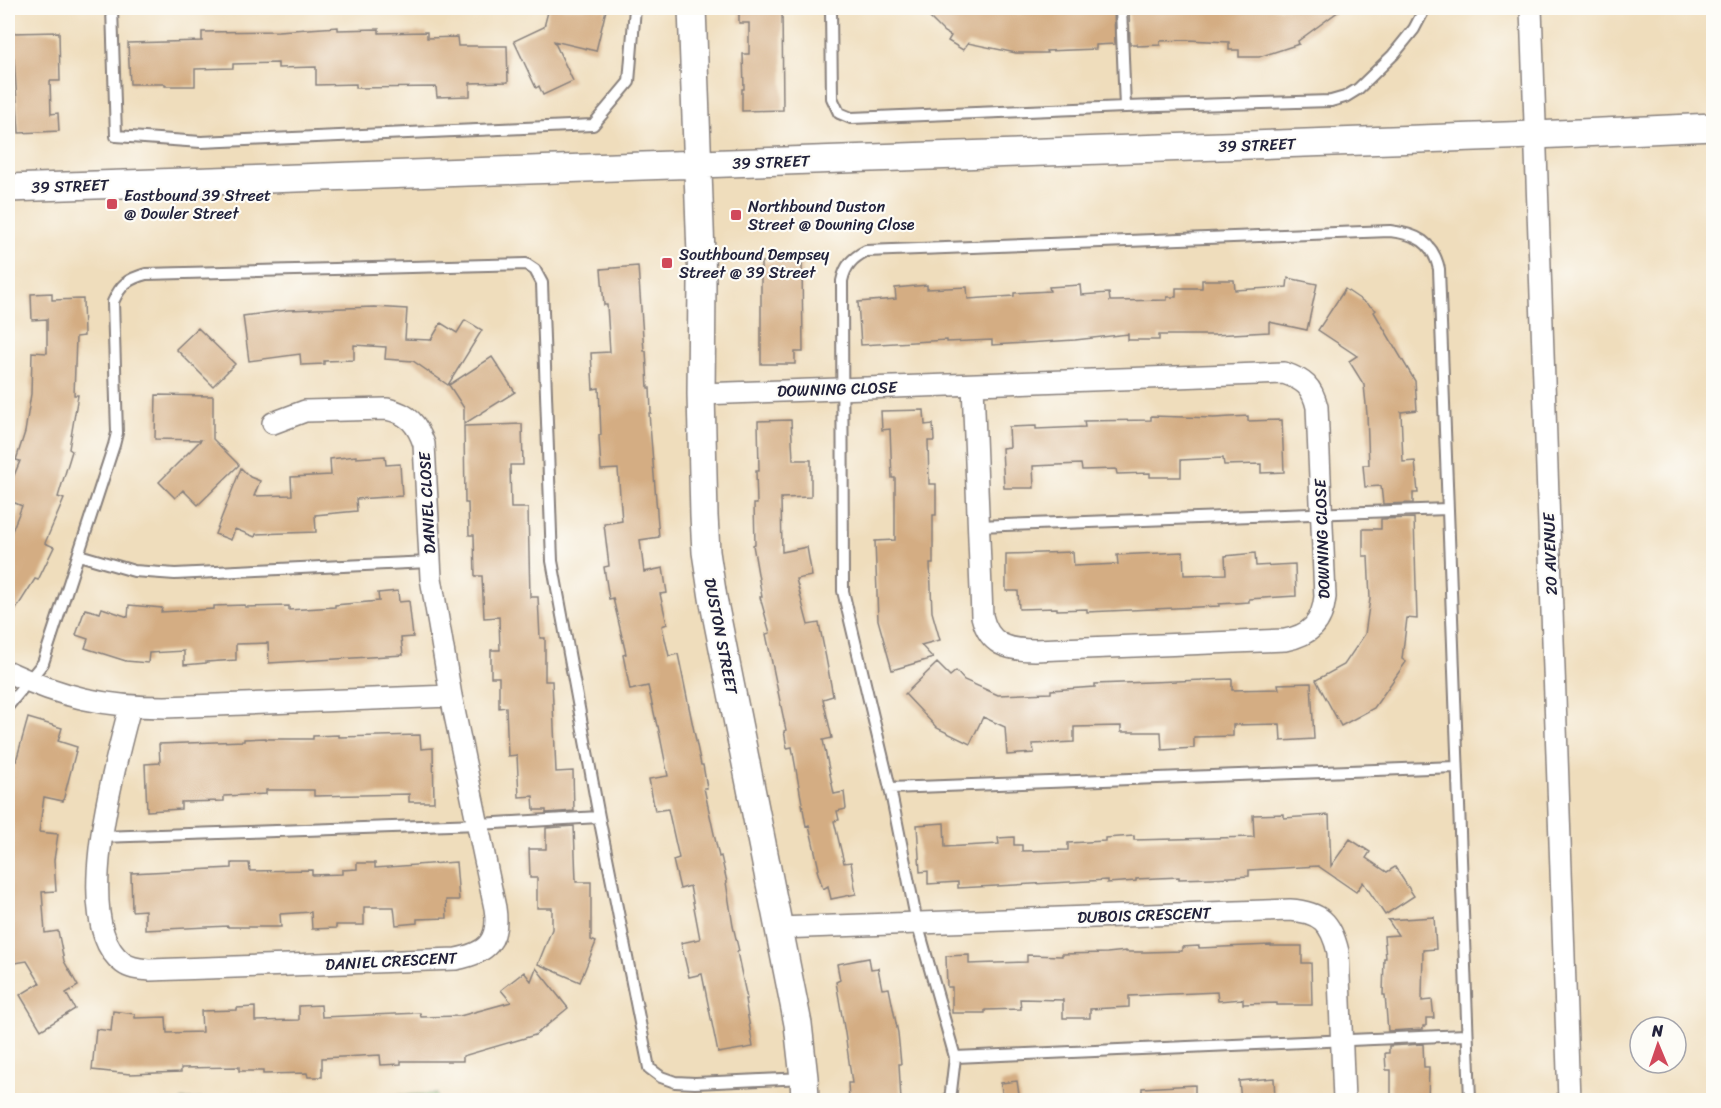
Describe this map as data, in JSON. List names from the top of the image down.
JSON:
{
  "streets": {
    "street": [
      "39 STREET",
      "DOWNING CLOSE",
      "DANIEL CLOSE",
      "20 AVENUE",
      "DUSTON STREET",
      "DUBOIS CRESCENT",
      "DANIEL CRESCENT"
    ]
  },
  "crossings": [
    ["39 STREET", "20 AVENUE"],
    ["39 STREET", "DUSTON STREET"],
    ["DOWNING CLOSE", "DUSTON STREET"],
    ["DANIEL CLOSE", "DANIEL CRESCENT"],
    ["DUSTON STREET", "DUBOIS CRESCENT"]
  ],
  "places": {
    "transit": ["Eastbound 39 Street @ Dowler Street", "Northbound Duston Street @ Downing Close", "Southbound Dempsey Street @ 39 Street"]
  },
  "north": "top"
}
